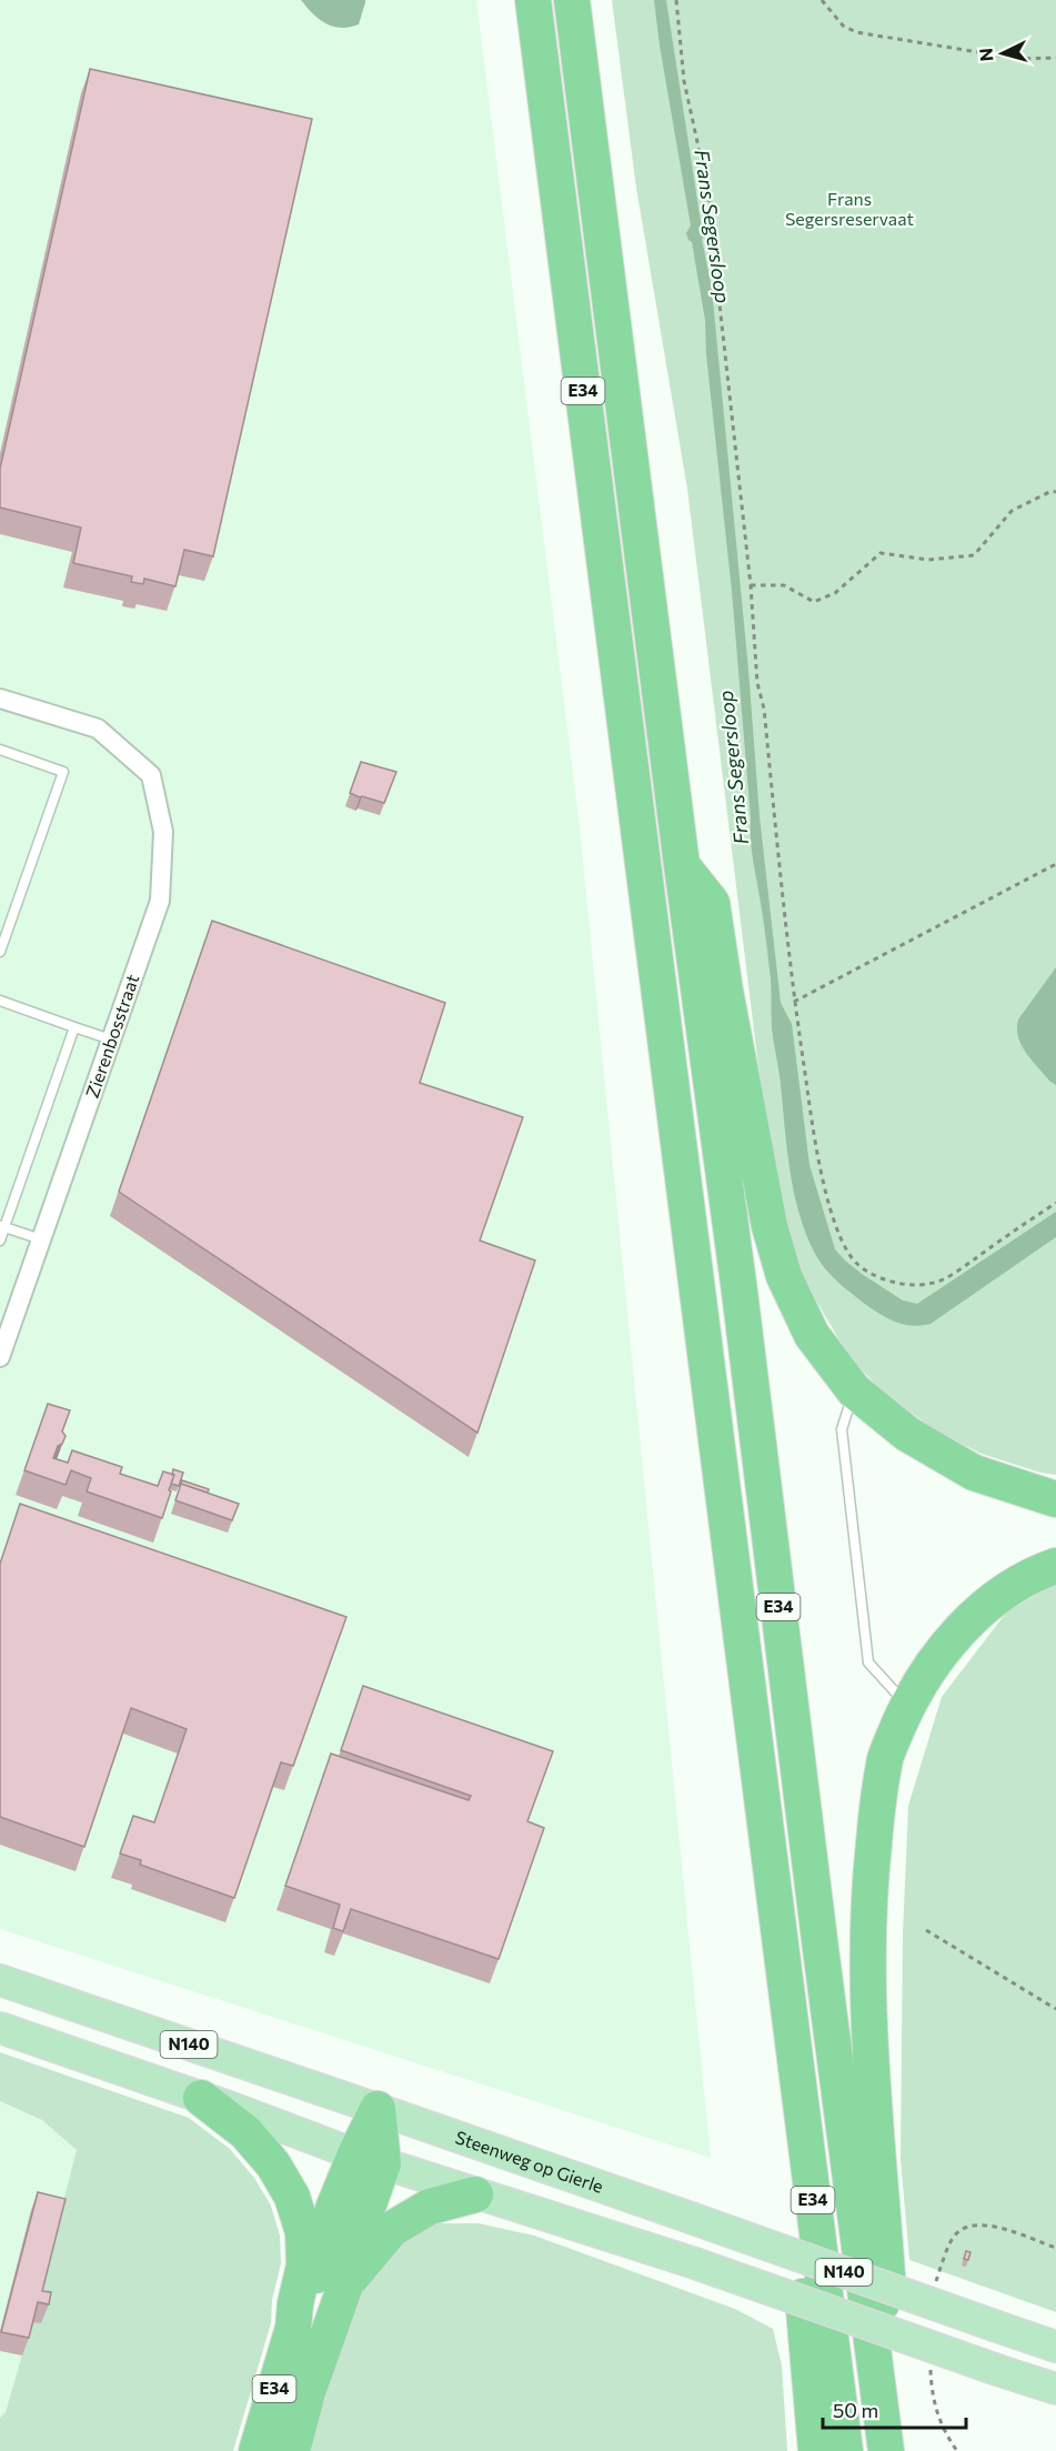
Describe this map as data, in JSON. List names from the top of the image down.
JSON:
{
  "streets": {
    "highway": ["E34"],
    "main road": ["N140", "Steenweg op Gierle"],
    "street": ["Zierenbosstraat"]
  },
  "crossings": [
    ["E34", "N140"],
    ["E34", "Steenweg op Gierle"]
  ],
  "water": ["Frans Segersloop"],
  "parks": ["Frans Segersreservaat"],
  "scale_bar": "50 m",
  "north": "left"
}
